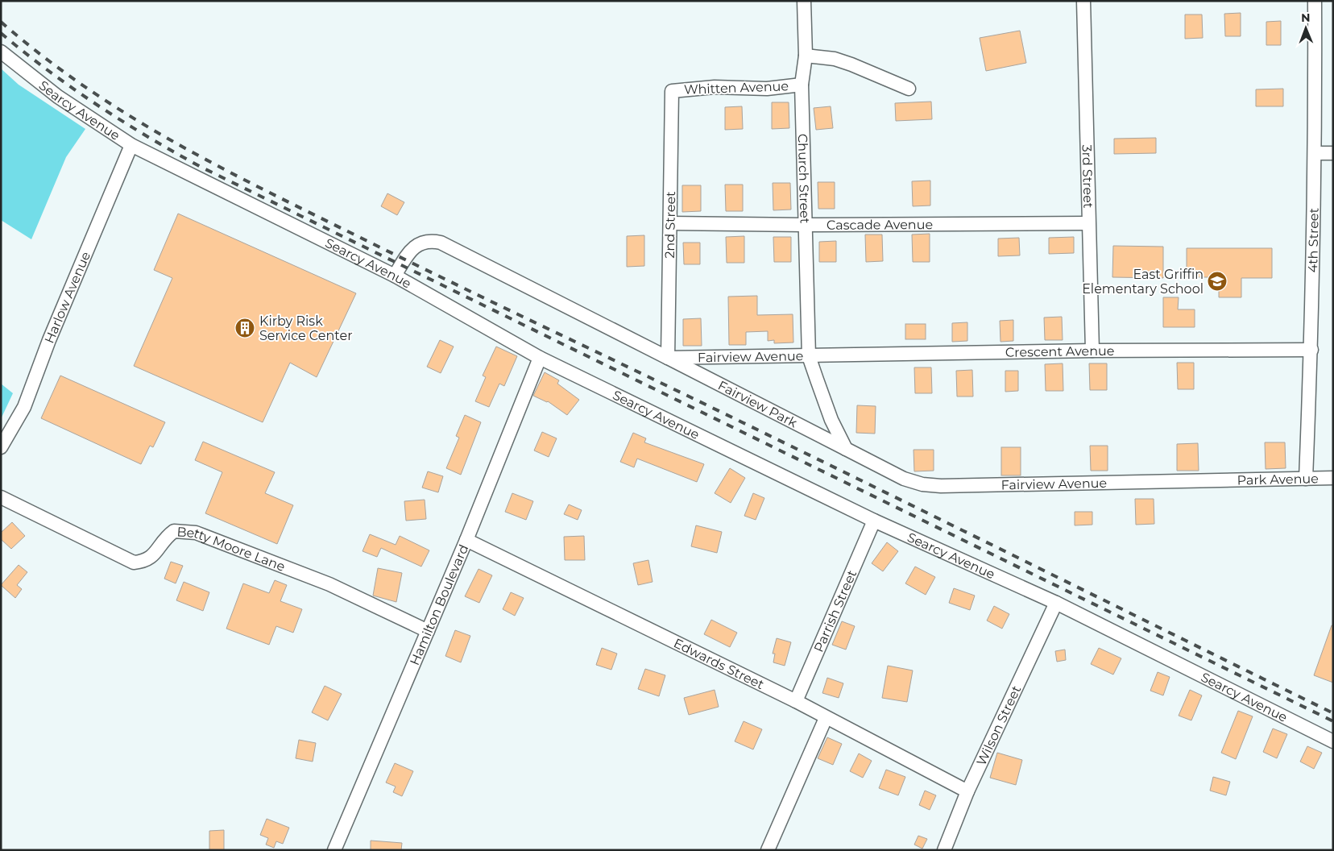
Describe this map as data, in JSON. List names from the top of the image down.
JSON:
{
  "streets": {
    "street": [
      "Whitten Avenue",
      "Searcy Avenue",
      "3rd Street",
      "Church Street",
      "2nd Street",
      "Cascade Avenue",
      "4th Street",
      "Harlow Avenue",
      "Crescent Avenue",
      "Fairview Avenue",
      "Fairview Park",
      "Park Avenue",
      "Betty Moore Lane",
      "Hamilton Boulevard",
      "Parrish Street",
      "Edwards Street",
      "Wilson Street"
    ]
  },
  "crossings": [
    ["Whitten Avenue", "Church Street"],
    ["Whitten Avenue", "2nd Street"],
    ["Searcy Avenue", "Harlow Avenue"],
    ["Searcy Avenue", "Fairview Avenue"],
    ["Searcy Avenue", "Hamilton Boulevard"],
    ["Searcy Avenue", "Parrish Street"],
    ["Searcy Avenue", "Wilson Street"],
    ["3rd Street", "Cascade Avenue"],
    ["3rd Street", "Crescent Avenue"],
    ["Church Street", "Cascade Avenue"],
    ["Church Street", "Crescent Avenue"],
    ["Church Street", "Fairview Avenue"],
    ["2nd Street", "Cascade Avenue"],
    ["2nd Street", "Fairview Avenue"],
    ["2nd Street", "Fairview Park"],
    ["4th Street", "Crescent Avenue"],
    ["4th Street", "Park Avenue"],
    ["Crescent Avenue", "Fairview Avenue"],
    ["Fairview Avenue", "Fairview Park"],
    ["Fairview Avenue", "Park Avenue"],
    ["Betty Moore Lane", "Hamilton Boulevard"],
    ["Hamilton Boulevard", "Edwards Street"],
    ["Parrish Street", "Edwards Street"],
    ["Edwards Street", "Wilson Street"]
  ],
  "places": {
    "school or university": ["East Griffin Elementary School"],
    "building": ["Kirby Risk Service Center"]
  },
  "north": "top"
}
